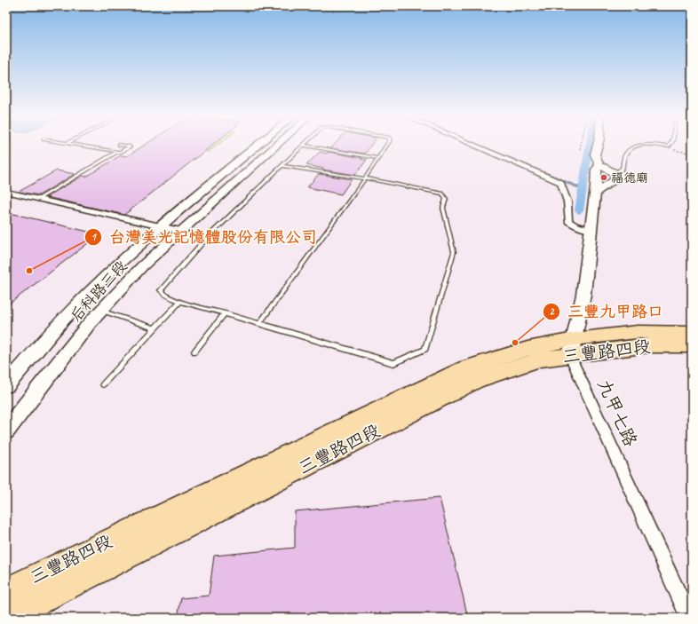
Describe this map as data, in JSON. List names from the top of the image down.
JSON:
{
  "streets": {
    "main road": ["三豐路四段"],
    "street": ["后科路三段", "九甲七路"]
  },
  "crossings": [
    ["三豐路四段", "九甲七路"]
  ],
  "places": ["福德廟", "台灣美光記憶體股份有限公司", "三豐九甲路口"]
}
